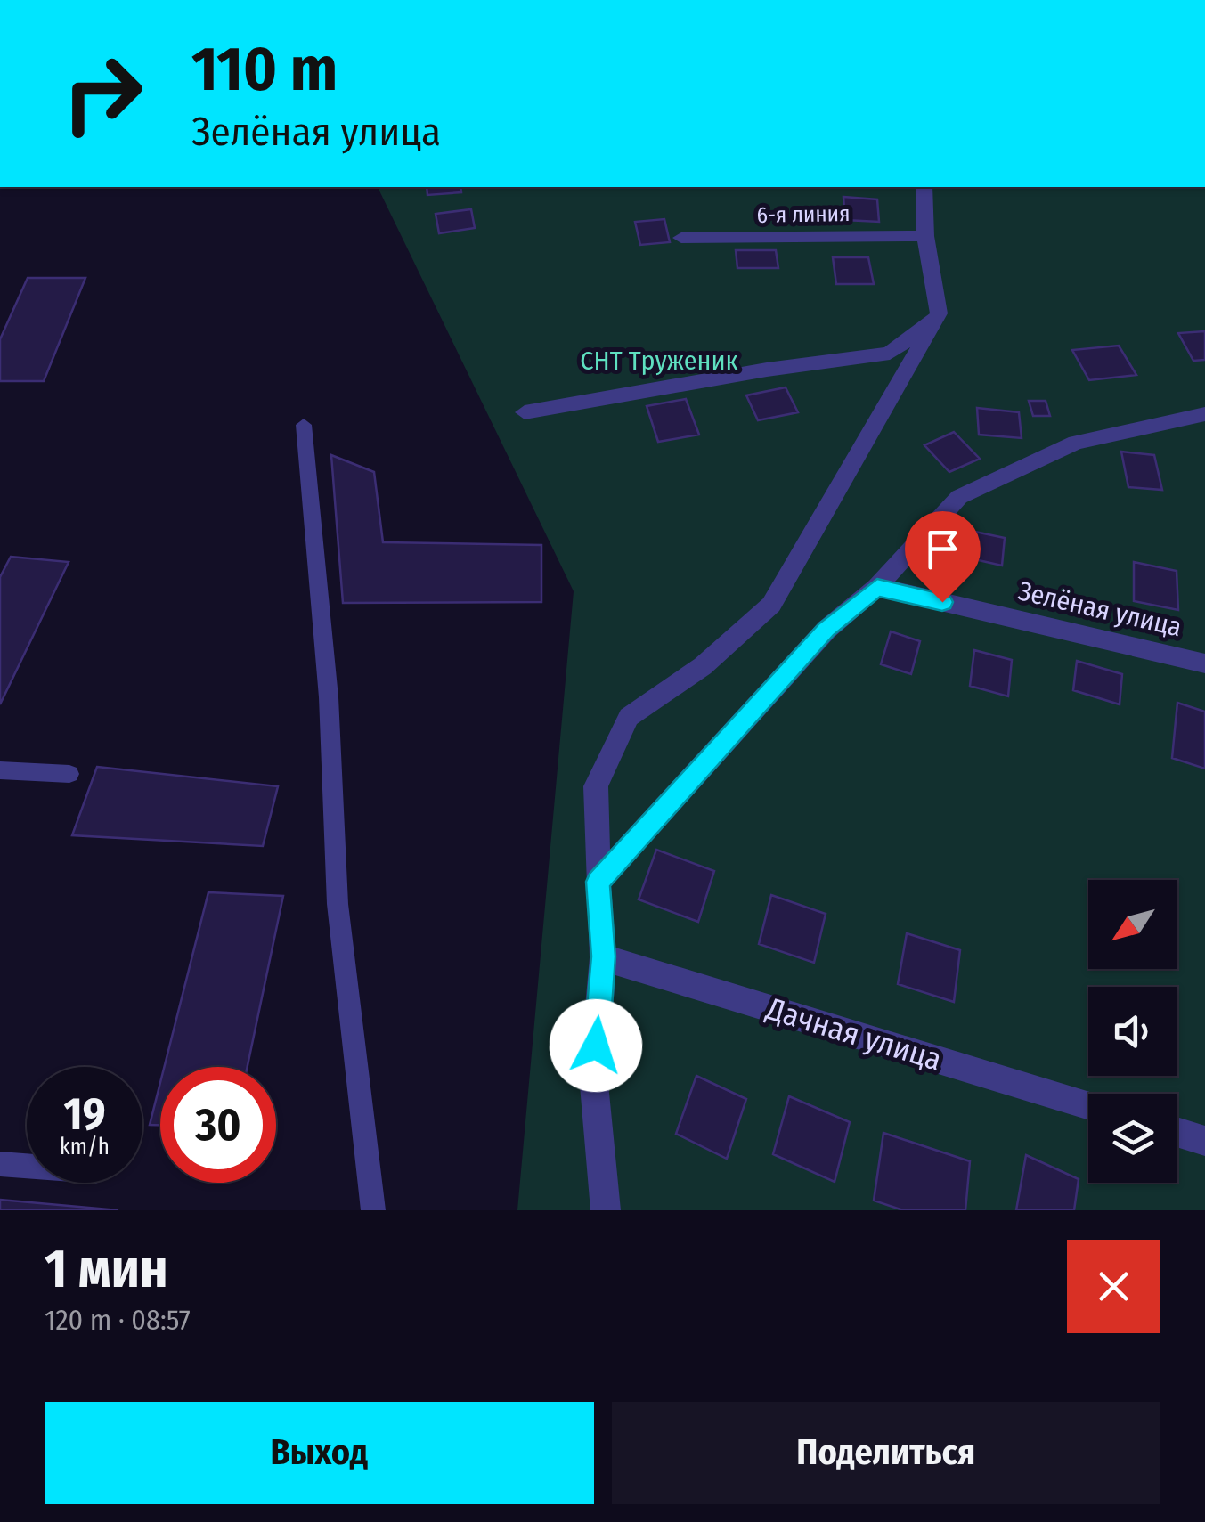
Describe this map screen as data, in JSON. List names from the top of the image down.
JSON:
{
  "streets": {
    "street": ["6-я линия", "Зелёная улица", "Дачная улица"]
  },
  "parks": ["СНТ Труженик"],
  "north": "bottom left",
  "page": {
    "turn": ["110 m", "Зелёная улица"],
    "speed": "19 km/h",
    "limit": "30",
    "heading": ["1 мин", "120 m · 08:57"],
    "buttons": ["Выход", "Поделиться"]
  }
}
